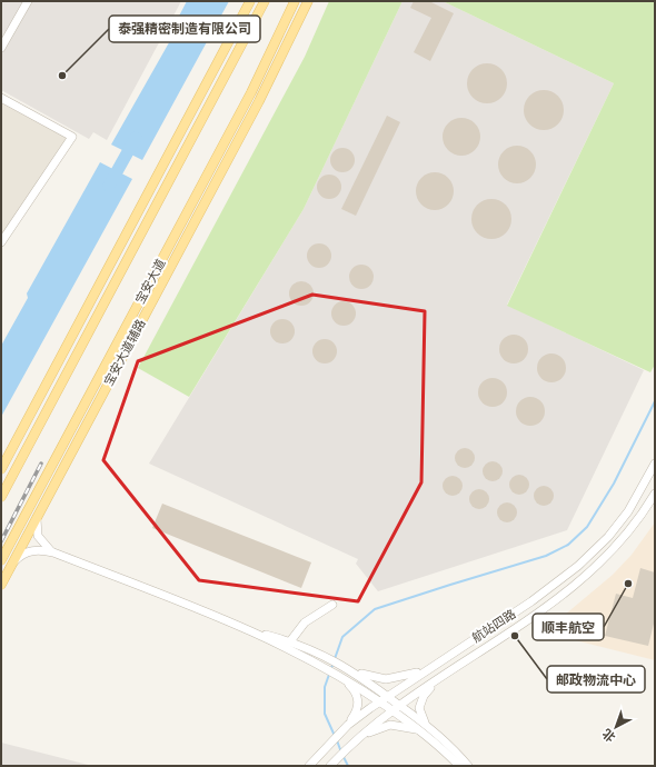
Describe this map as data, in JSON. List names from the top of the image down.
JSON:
{
  "streets": {
    "main road": ["宝安大道", "宝安大道辅路"],
    "street": ["航站四路"]
  },
  "places": ["泰强精密制造有限公司", "顺丰航空", "邮政物流中心"],
  "north": "bottom left"
}
